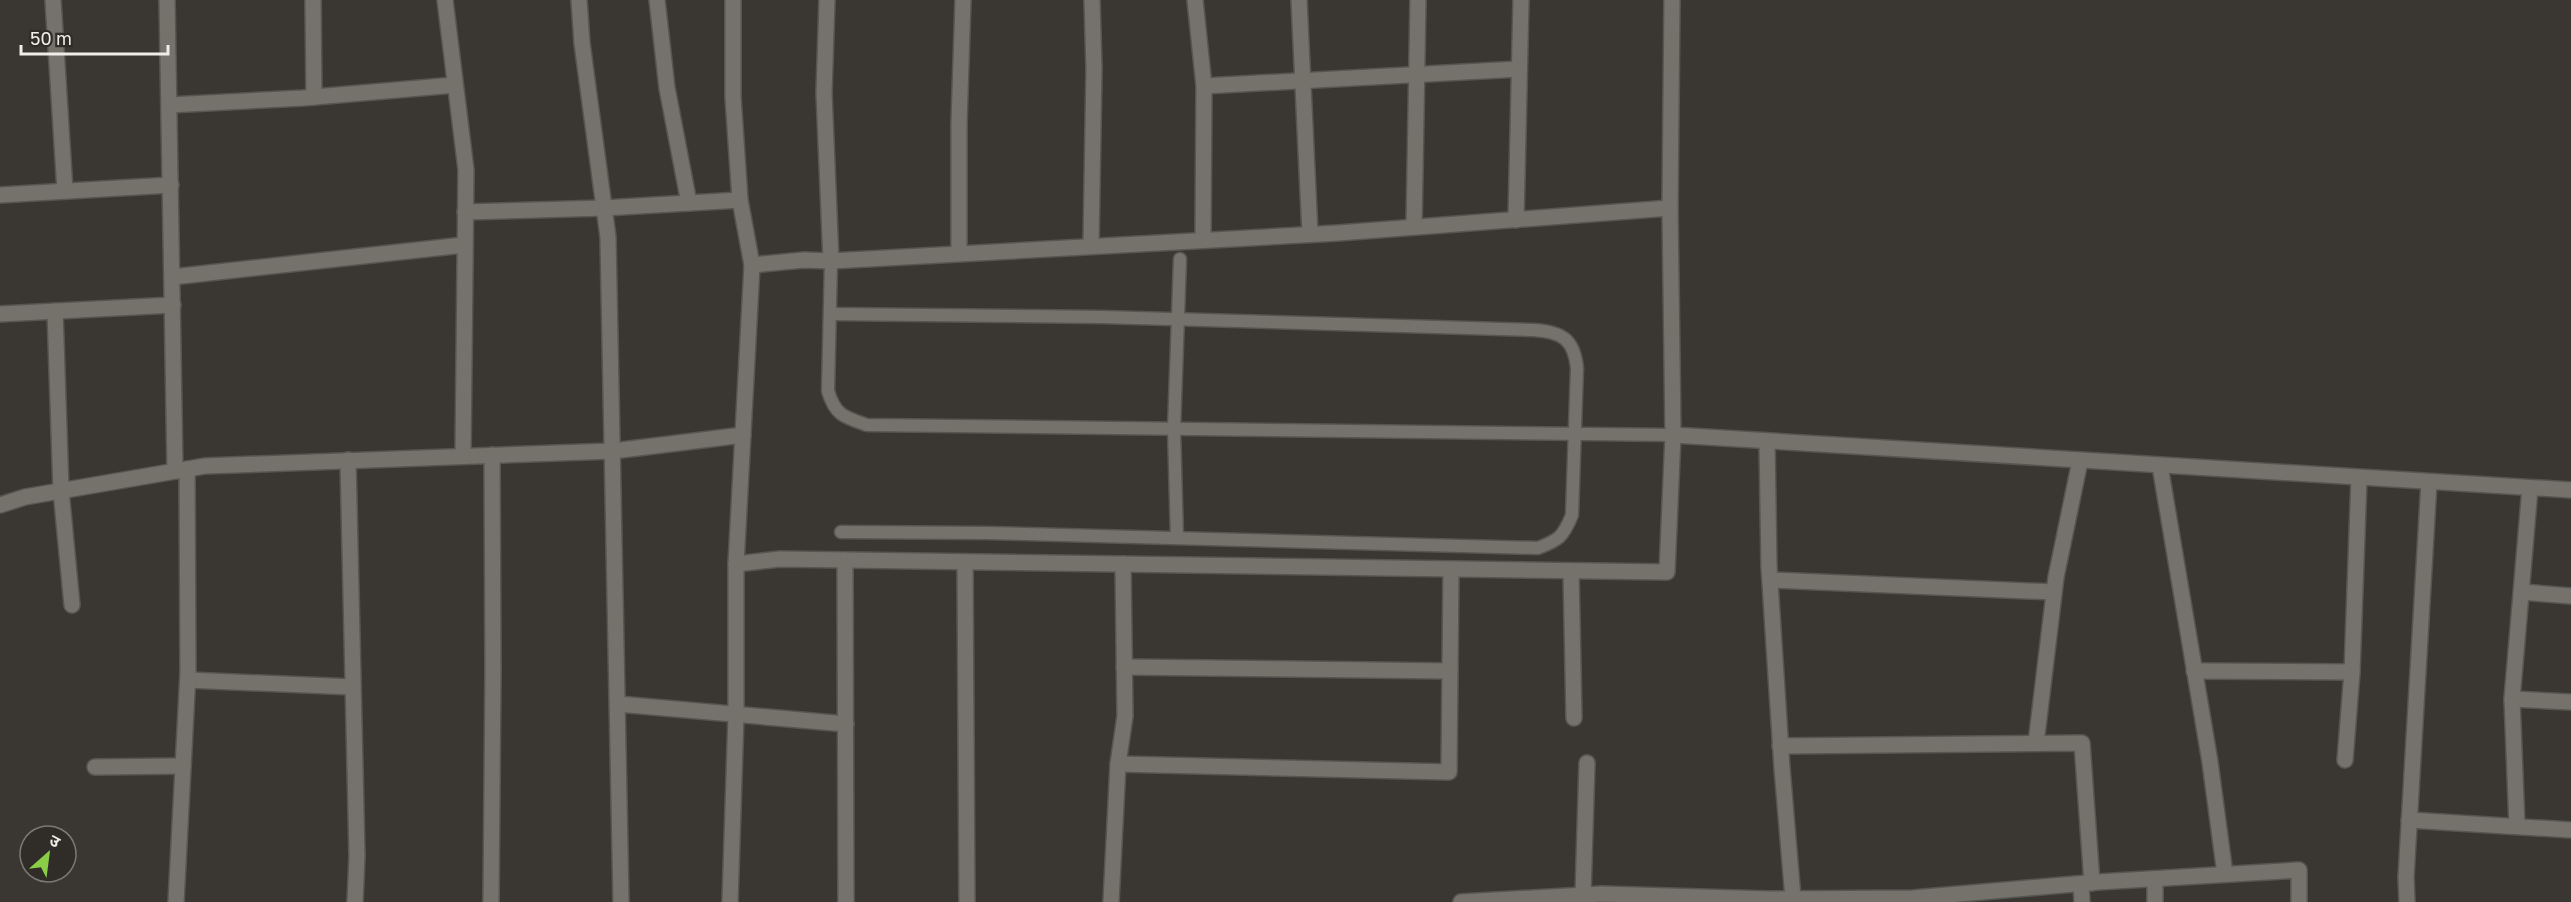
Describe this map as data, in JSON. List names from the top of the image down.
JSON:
{
  "scale_bar": "50 m",
  "north": "top right"
}
